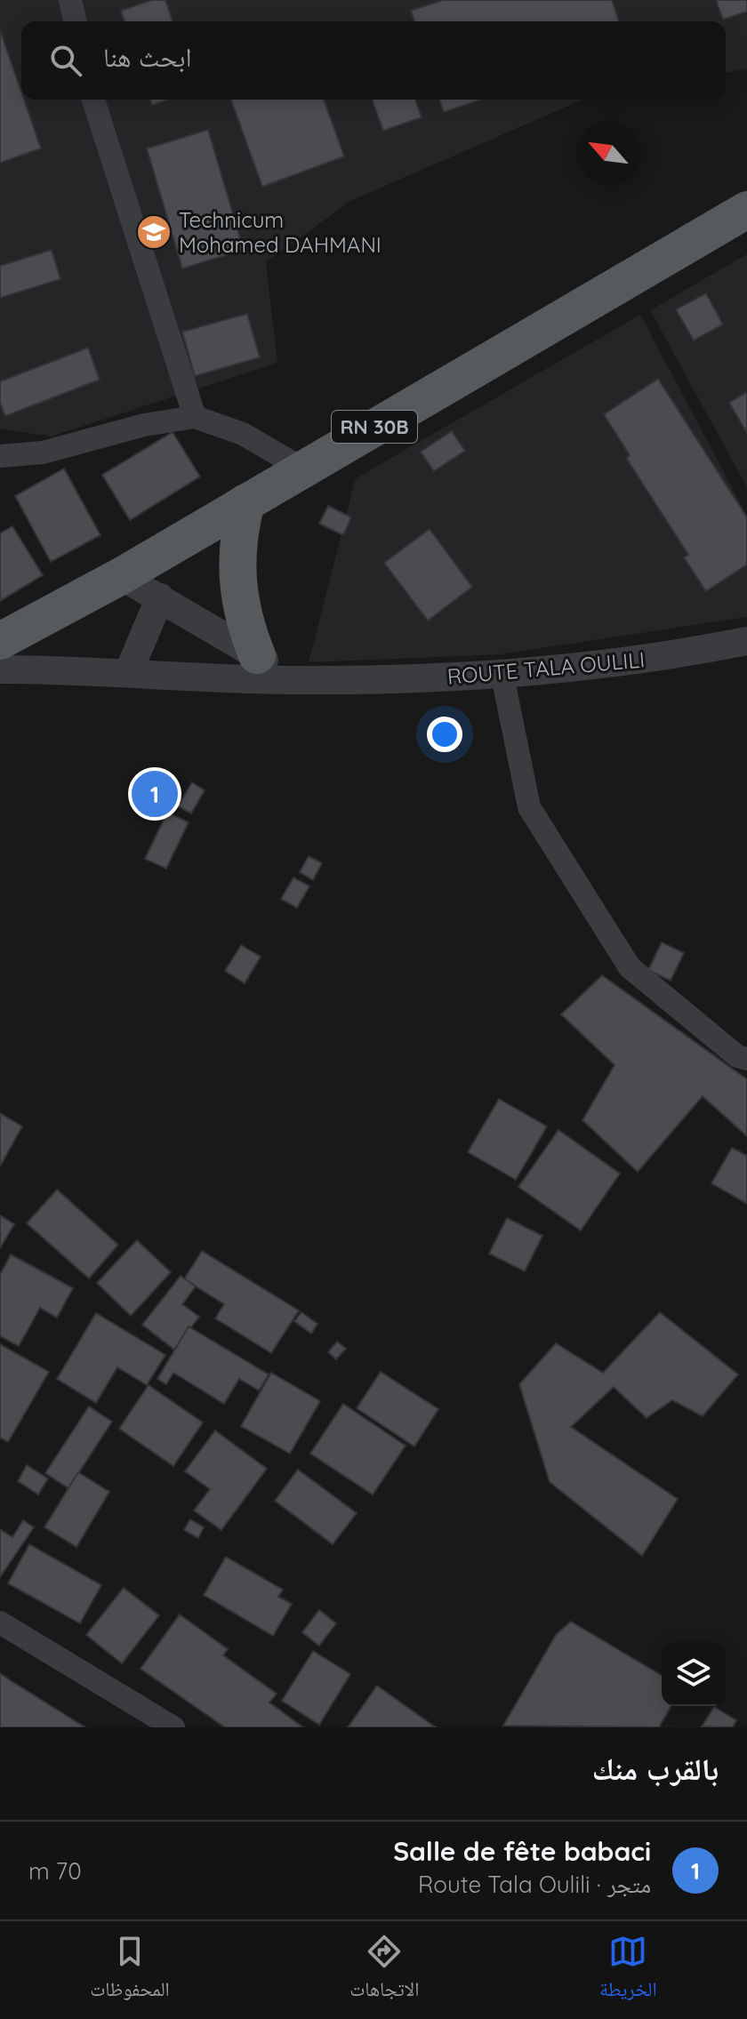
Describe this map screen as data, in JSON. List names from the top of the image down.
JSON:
{
  "streets": {
    "main road": ["RN 30B"],
    "street": ["ROUTE TALA OULILI"]
  },
  "places": {
    "school or university": ["Technicum Mohamed DAHMANI"]
  },
  "north": "top left",
  "page": {
    "search": "ابحث هنا",
    "pins": "1",
    "heading": "بالقرب منك",
    "list": [
      {
        "mark": "1",
        "name": "Salle de fête babaci",
        "note": "متجر · Route Tala Oulili",
        "value": "70 m"
      }
    ],
    "nav": ["الخريطة", "الاتجاهات", "المحفوظات"]
  }
}
